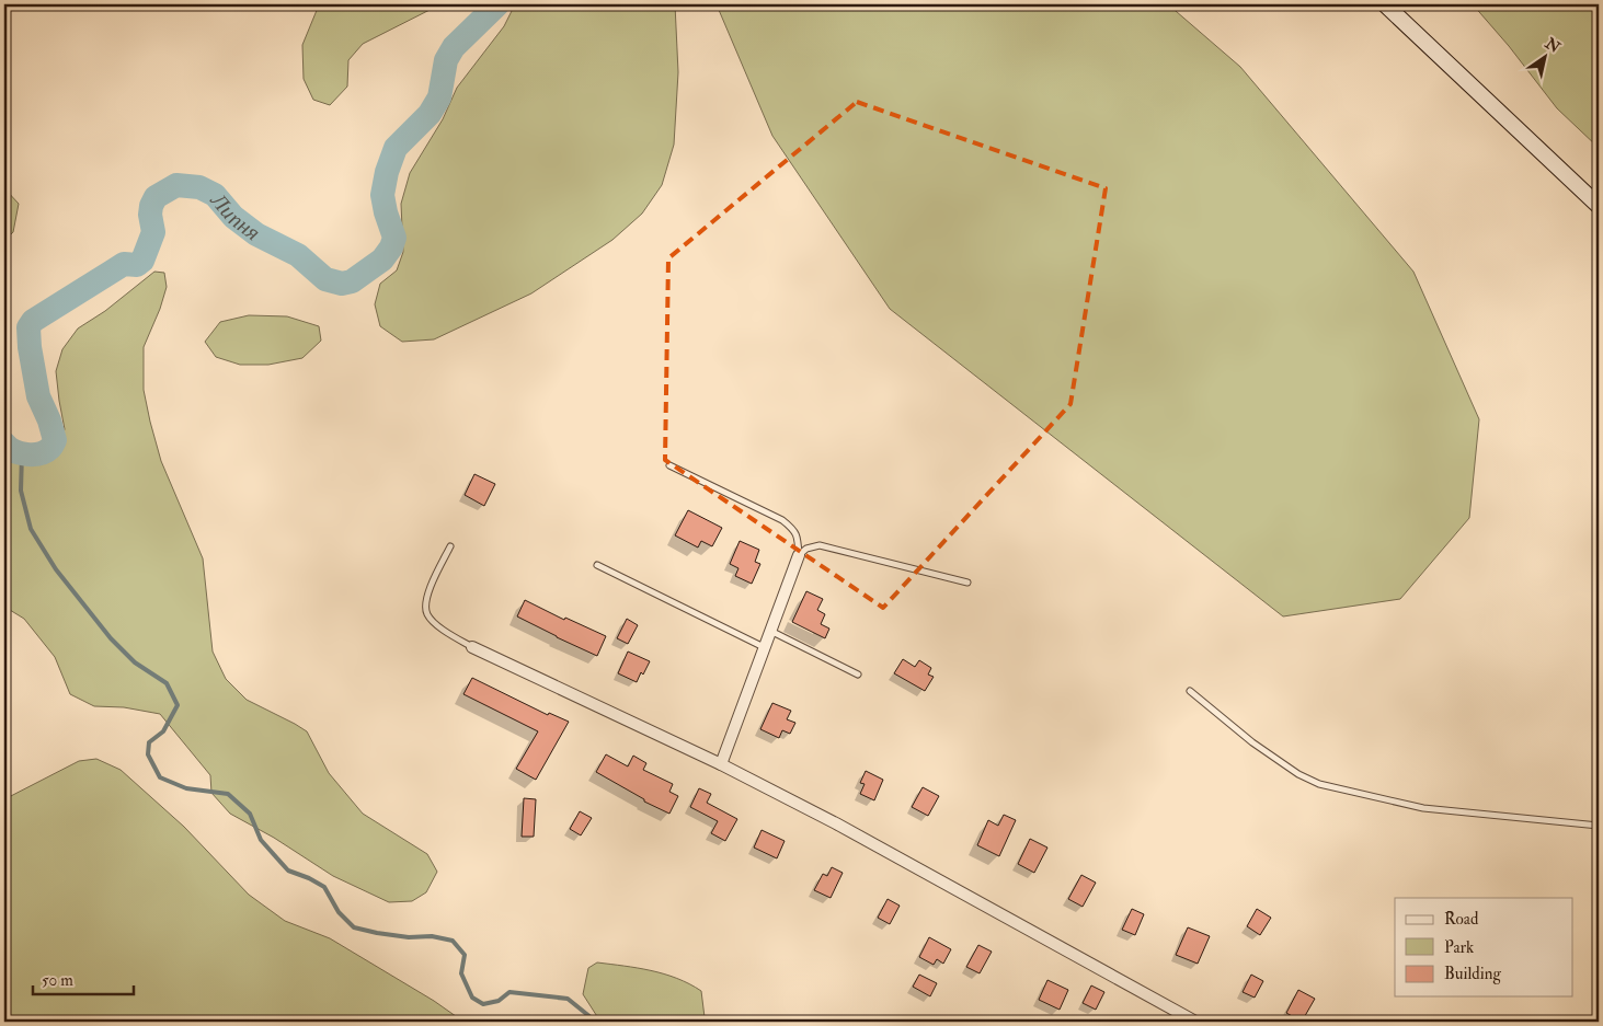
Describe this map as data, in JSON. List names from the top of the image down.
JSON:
{
  "water": ["Липня"],
  "legend": ["Road", "Park", "Building"],
  "scale_bar": "50 m",
  "north": "top right"
}
